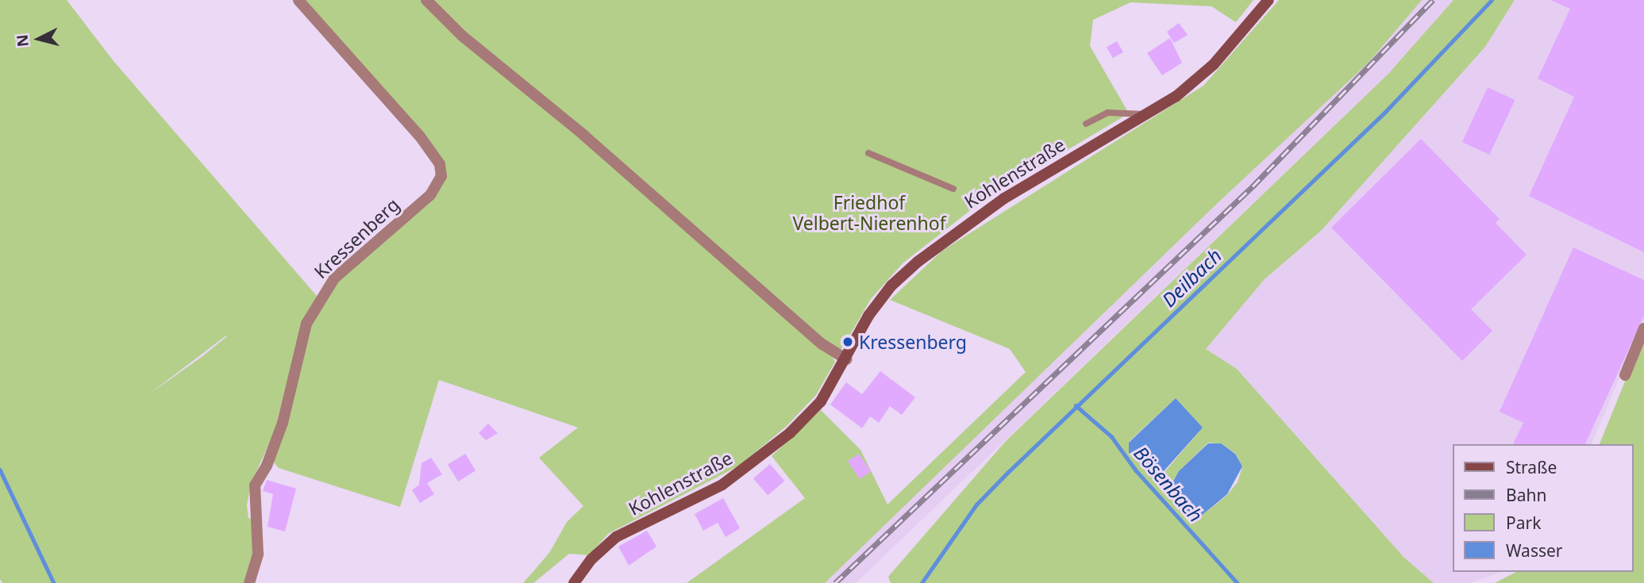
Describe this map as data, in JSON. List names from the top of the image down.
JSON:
{
  "streets": {
    "main road": ["Kohlenstraße"],
    "street": ["Kressenberg"]
  },
  "water": ["Deilbach", "Bösenbach"],
  "parks": ["Friedhof Velbert-Nierenhof"],
  "places": ["Kressenberg"],
  "legend": [
    "Straße",
    "Bahn",
    "Park",
    "Wasser"
  ],
  "north": "left"
}
